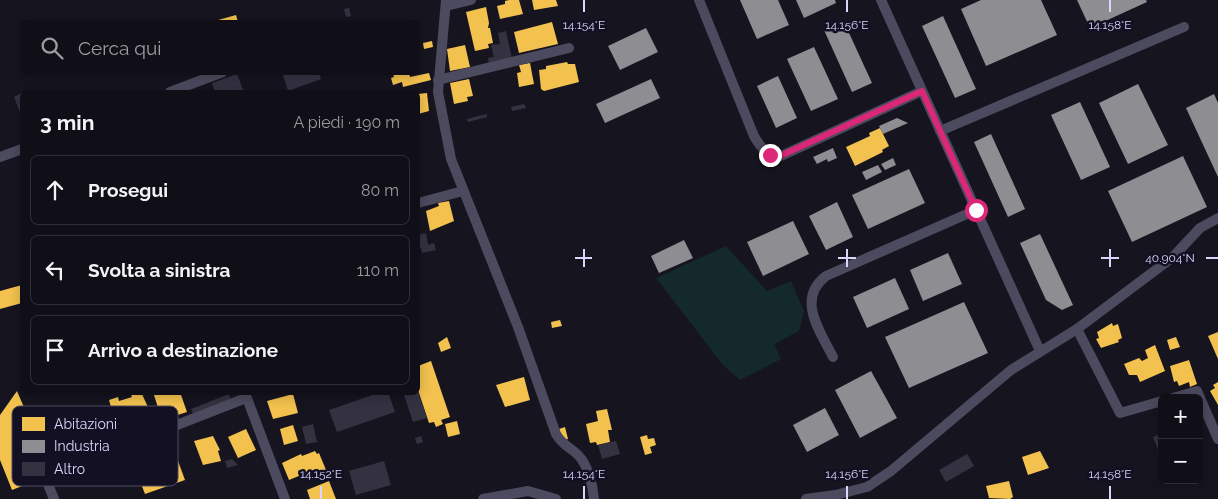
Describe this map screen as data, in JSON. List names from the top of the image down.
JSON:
{
  "legend": ["Abitazioni", "Industria", "Altro"],
  "page": {
    "search": "Cerca qui",
    "heading": ["3 min", "A piedi · 190 m"],
    "list": [
      ["Prosegui", "80 m"],
      ["Svolta a sinistra", "110 m"],
      "Arrivo a destinazione"
    ],
    "map_buttons": ["+", "−"]
  },
  "coordinates": [
    "14.154°E",
    "14.156°E",
    "14.158°E",
    "40.904°N",
    "14.152°E"
  ]
}
